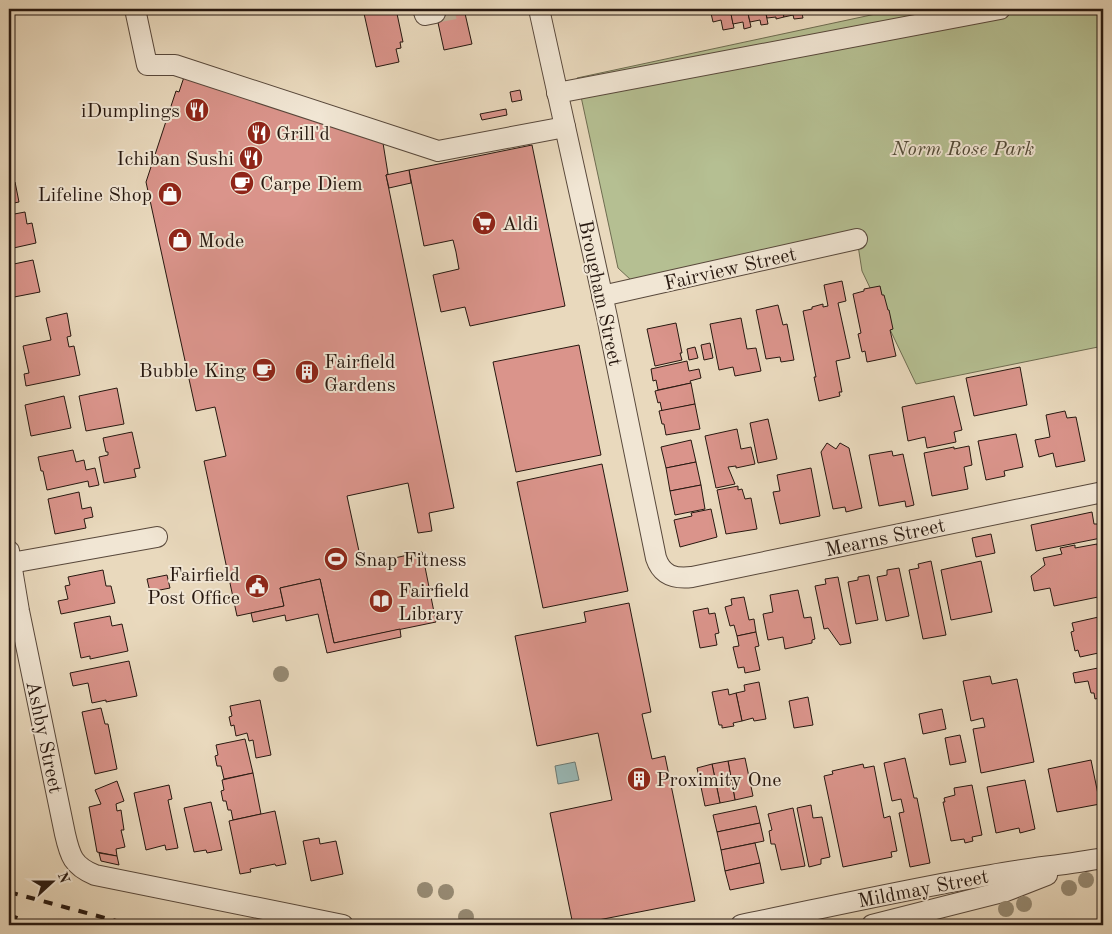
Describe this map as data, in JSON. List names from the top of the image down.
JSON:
{
  "streets": {
    "street": [
      "Fairview Street",
      "Brougham Street",
      "Mearns Street",
      "Ashby Street",
      "Mildmay Street"
    ]
  },
  "crossings": [
    ["Fairview Street", "Brougham Street"],
    ["Brougham Street", "Mearns Street"]
  ],
  "parks": ["Norm Rose Park"],
  "places": {
    "restaurant": ["iDumplings", "Grill'd", "Ichiban Sushi"],
    "cafe": ["Carpe Diem", "Bubble King"],
    "shop": ["Lifeline Shop", "Mode"],
    "supermarket": ["Aldi"],
    "building": ["Fairfield Gardens", "Proximity One"],
    "sports": ["Snap Fitness"],
    "public building": ["Fairfield Post Office"],
    "library": ["Fairfield Library"]
  },
  "north": "right"
}
